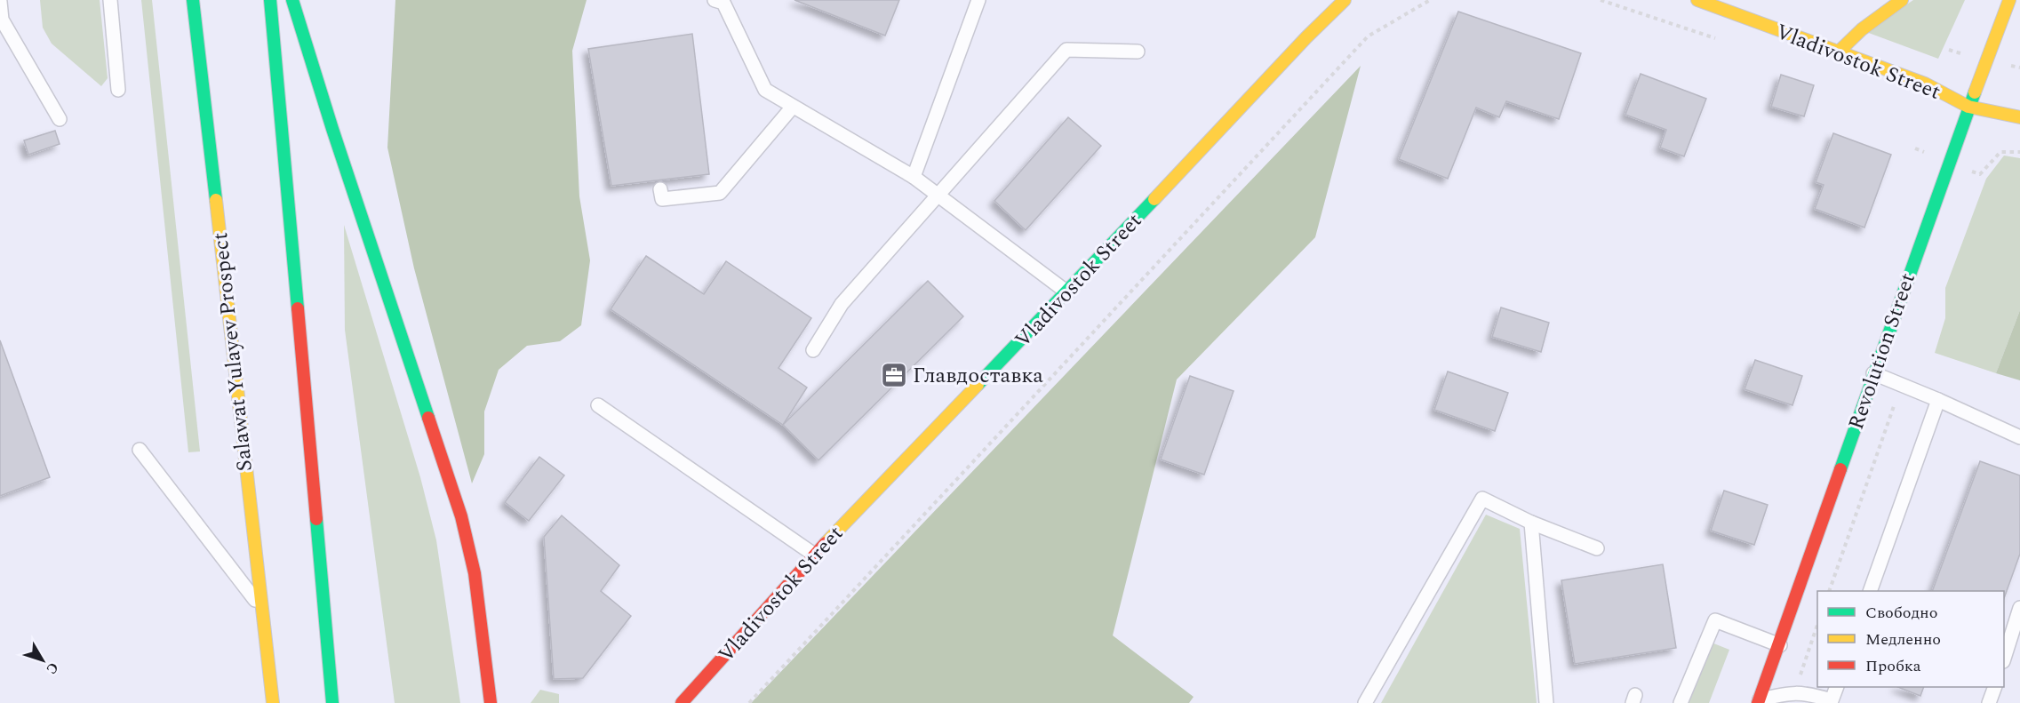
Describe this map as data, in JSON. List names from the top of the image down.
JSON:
{
  "streets": {
    "main road": ["Vladivostok Street", "Revolution Street", "Salawat Yulayev Prospect"]
  },
  "crossings": [
    ["Vladivostok Street", "Revolution Street"]
  ],
  "places": {
    "office": ["Главдоставка"]
  },
  "legend": ["Свободно", "Медленно", "Пробка"],
  "north": "bottom right"
}
